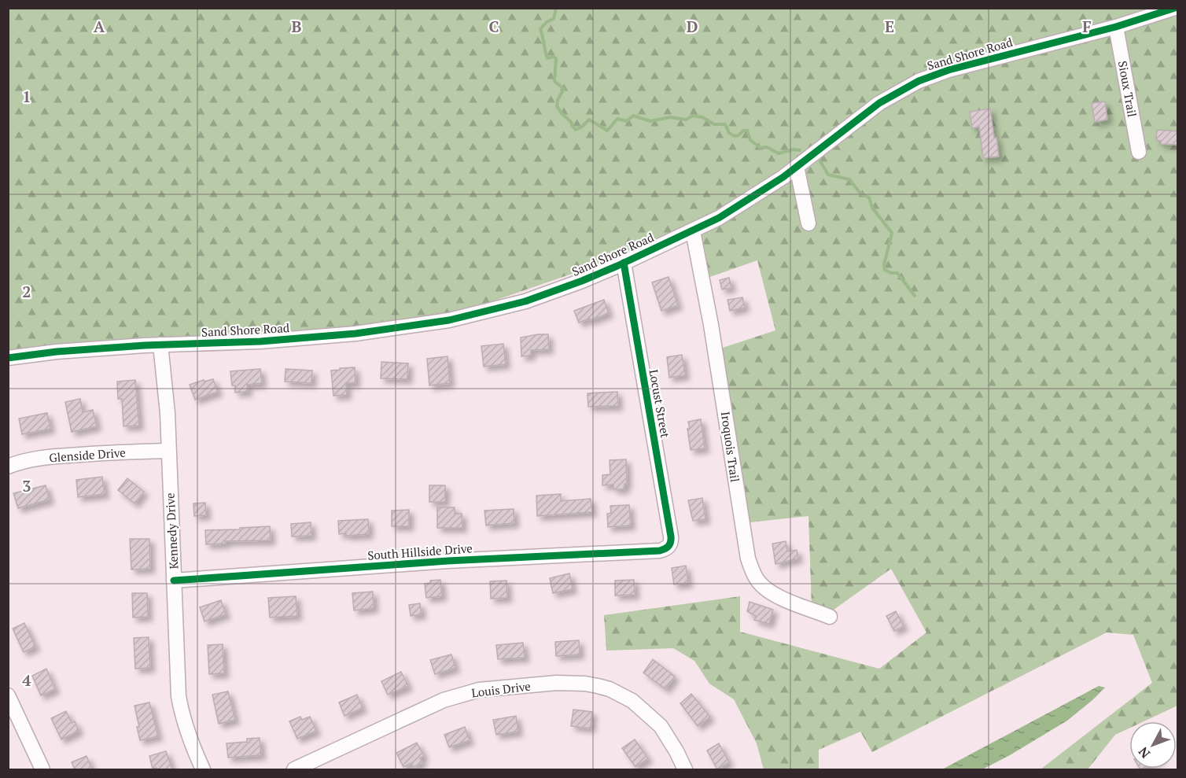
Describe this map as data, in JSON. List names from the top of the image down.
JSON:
{
  "streets": {
    "street": [
      "Sand Shore Road",
      "Sioux Trail",
      "Locust Street",
      "Iroquois Trail",
      "Glenside Drive",
      "Kennedy Drive",
      "South Hillside Drive",
      "Louis Drive"
    ]
  },
  "crossings": [
    ["Sand Shore Road", "Sioux Trail"],
    ["Sand Shore Road", "Locust Street"],
    ["Sand Shore Road", "Iroquois Trail"],
    ["Sand Shore Road", "Kennedy Drive"],
    ["Locust Street", "South Hillside Drive"],
    ["Glenside Drive", "Kennedy Drive"],
    ["Kennedy Drive", "South Hillside Drive"]
  ],
  "north": "bottom left",
  "grid": {
    "columns": [
      "A",
      "B",
      "C",
      "D",
      "E",
      "F"
    ],
    "rows": [
      "1",
      "2",
      "3",
      "4"
    ]
  }
}
